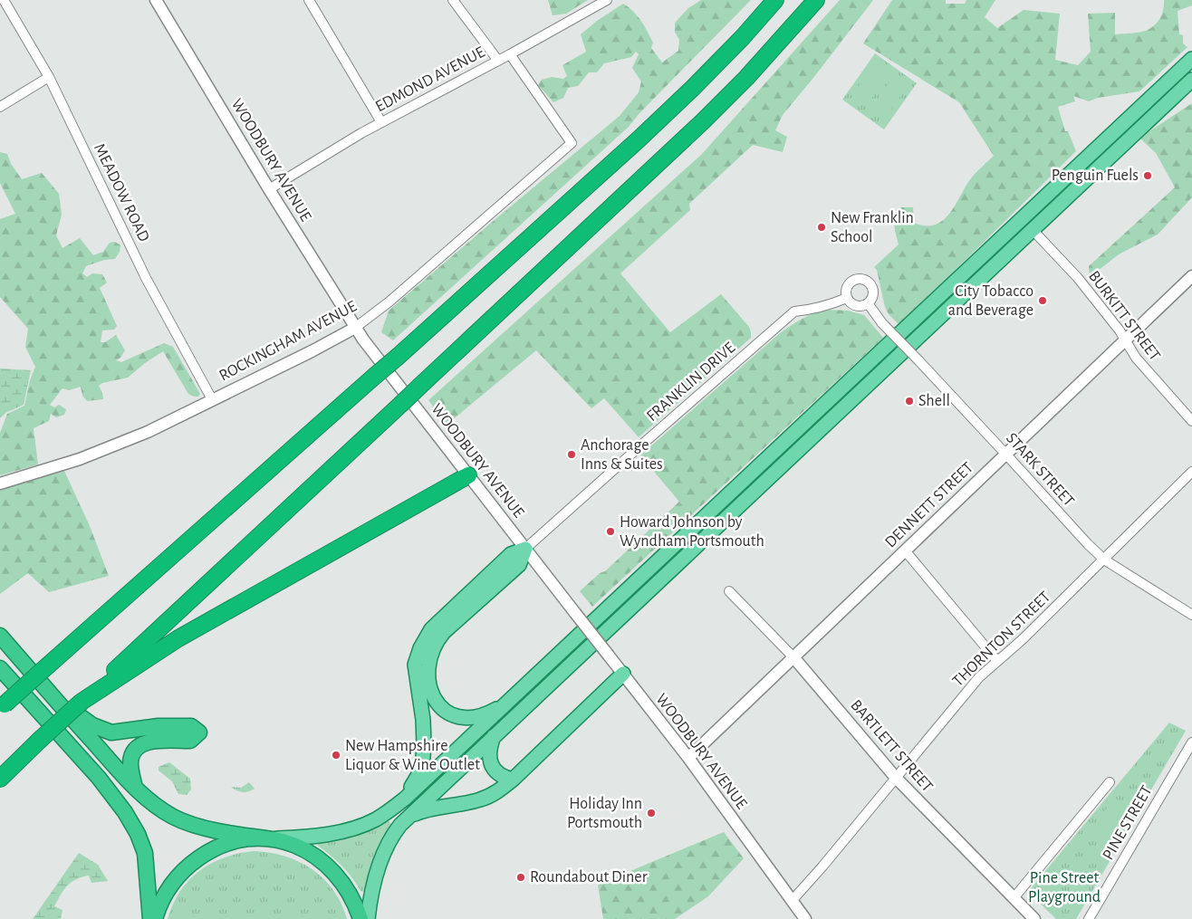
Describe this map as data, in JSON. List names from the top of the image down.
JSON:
{
  "streets": {
    "street": [
      "EDMOND AVENUE",
      "WOODBURY AVENUE",
      "MEADOW ROAD",
      "BURKITT STREET",
      "ROCKINGHAM AVENUE",
      "FRANKLIN DRIVE",
      "STARK STREET",
      "DENNETT STREET",
      "THORNTON STREET",
      "BARTLETT STREET",
      "PINE STREET"
    ]
  },
  "crossings": [
    ["EDMOND AVENUE", "WOODBURY AVENUE"],
    ["EDMOND AVENUE", "ROCKINGHAM AVENUE"],
    ["WOODBURY AVENUE", "ROCKINGHAM AVENUE"],
    ["WOODBURY AVENUE", "FRANKLIN DRIVE"],
    ["WOODBURY AVENUE", "DENNETT STREET"],
    ["WOODBURY AVENUE", "THORNTON STREET"],
    ["MEADOW ROAD", "ROCKINGHAM AVENUE"],
    ["BURKITT STREET", "DENNETT STREET"],
    ["FRANKLIN DRIVE", "STARK STREET"],
    ["STARK STREET", "DENNETT STREET"],
    ["STARK STREET", "THORNTON STREET"],
    ["DENNETT STREET", "BARTLETT STREET"],
    ["THORNTON STREET", "BARTLETT STREET"]
  ],
  "parks": ["Pine Street Playground"],
  "places": [
    "Penguin Fuels",
    "New Franklin School",
    "City Tobacco and Beverage",
    "Shell",
    "Anchorage Inns & Suites",
    "Howard Johnson by Wyndham Portsmouth",
    "New Hampshire Liquor & Wine Outlet",
    "Holiday Inn Portsmouth",
    "Roundabout Diner"
  ]
}
